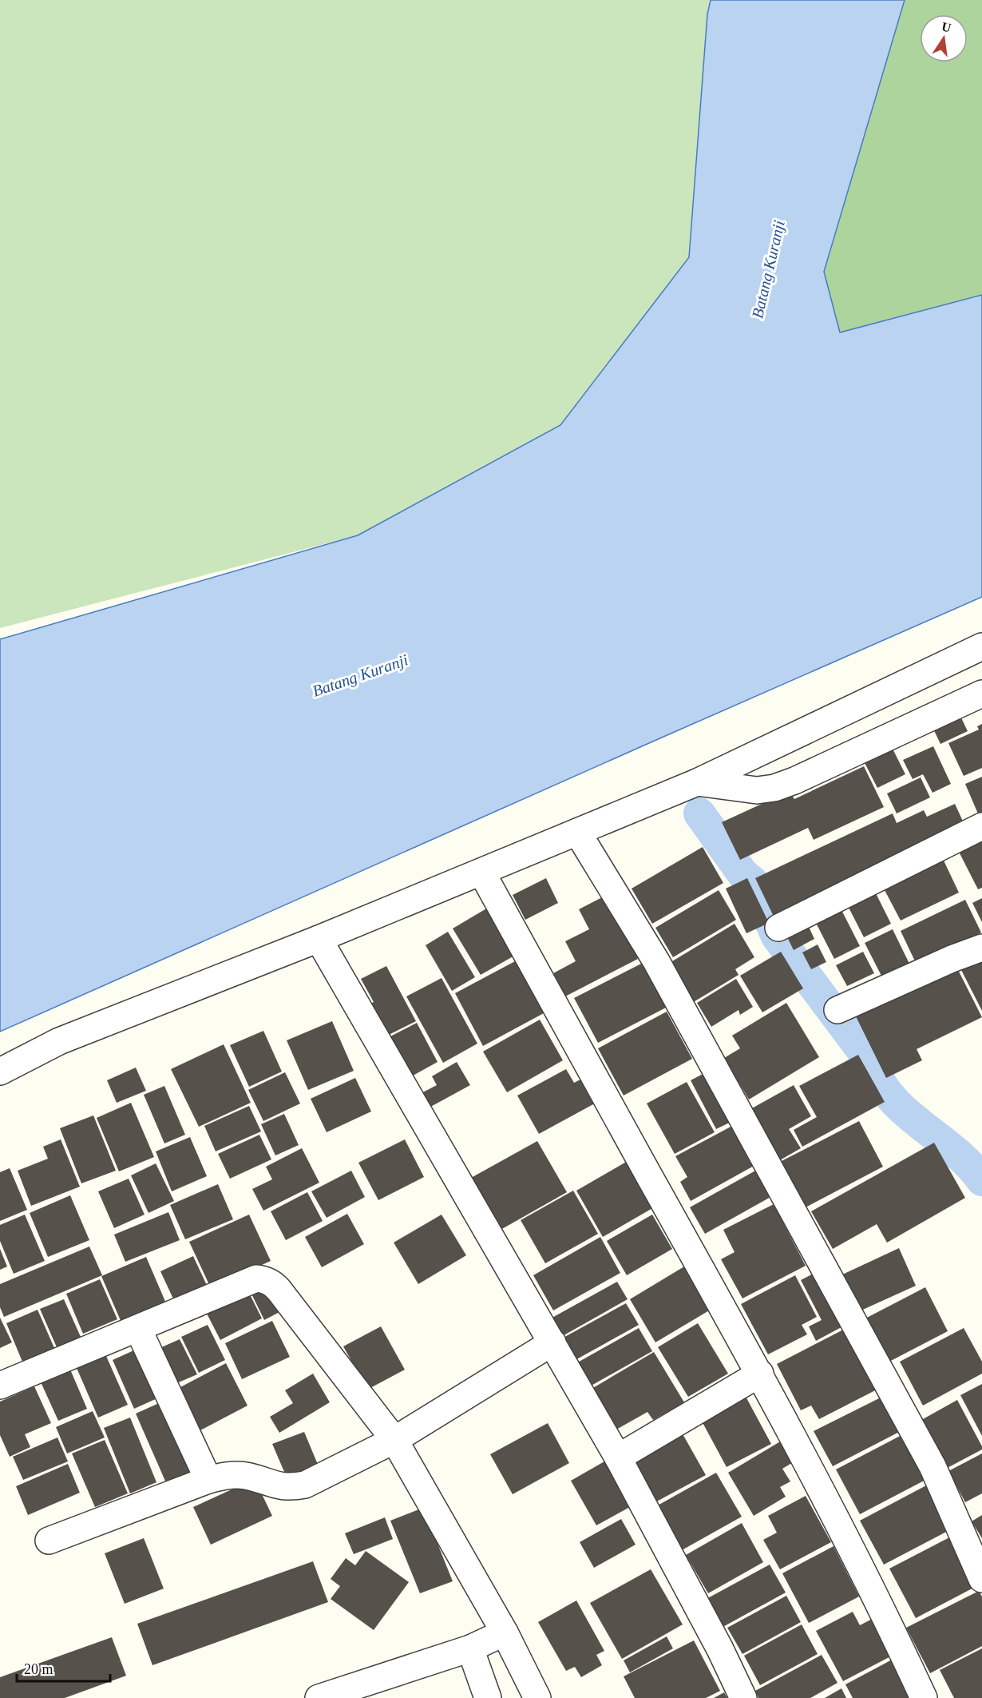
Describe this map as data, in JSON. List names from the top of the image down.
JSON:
{
  "water": ["Batang Kuranji"],
  "scale_bar": "20 m",
  "north": "top"
}
